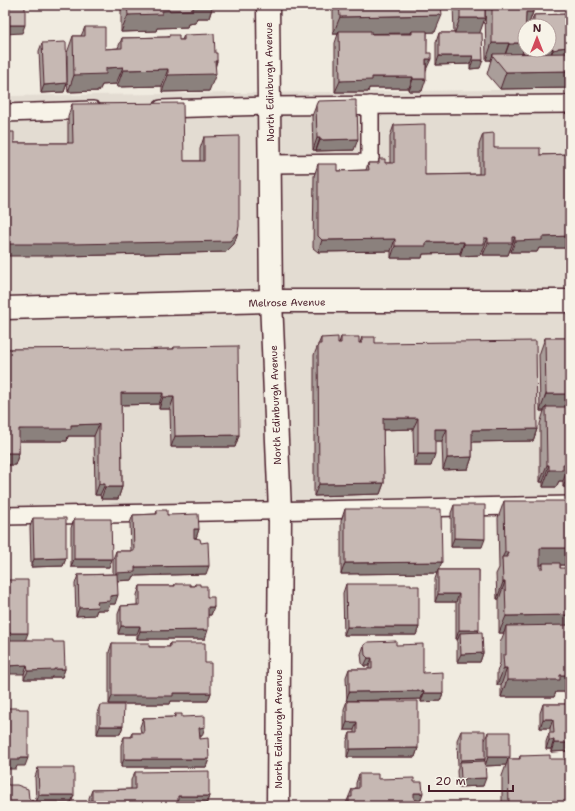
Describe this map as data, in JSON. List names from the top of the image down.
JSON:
{
  "streets": {
    "street": ["North Edinburgh Avenue", "Melrose Avenue"]
  },
  "crossings": [
    ["North Edinburgh Avenue", "Melrose Avenue"]
  ],
  "scale_bar": "20 m",
  "north": "top"
}
